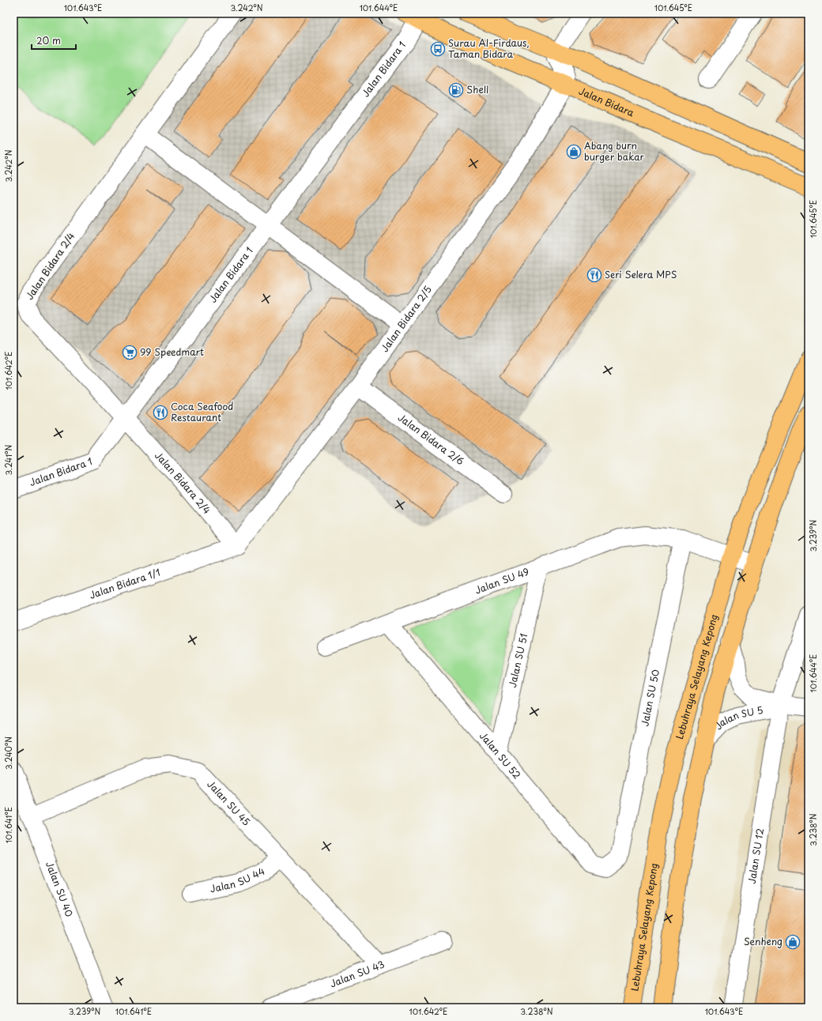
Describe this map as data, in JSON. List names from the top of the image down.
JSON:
{
  "streets": {
    "main road": ["Jalan Bidara", "Lebuhraya Selayang Kepong"],
    "street": [
      "Jalan Bidara 1",
      "Jalan Bidara 2/4",
      "Jalan Bidara 2/5",
      "Jalan Bidara 2/6",
      "Jalan SU 49",
      "Jalan Bidara 1/1",
      "Jalan SU 51",
      "Jalan SU 50",
      "Jalan SU 5",
      "Jalan SU 52",
      "Jalan SU 45",
      "Jalan SU 12",
      "Jalan SU 44",
      "Jalan SU 40",
      "Jalan SU 43"
    ]
  },
  "crossings": [
    ["Jalan Bidara 1", "Jalan Bidara"],
    ["Jalan Bidara 1", "Jalan Bidara 2/4"],
    ["Jalan Bidara", "Jalan Bidara 2/5"],
    ["Jalan Bidara 2/4", "Jalan Bidara 2/5"],
    ["Jalan Bidara 2/4", "Jalan Bidara 1/1"],
    ["Jalan Bidara 2/5", "Jalan Bidara 2/6"],
    ["Jalan Bidara 2/5", "Jalan Bidara 1/1"],
    ["Jalan SU 49", "Jalan SU 51"],
    ["Jalan SU 49", "Lebuhraya Selayang Kepong"],
    ["Jalan SU 49", "Jalan SU 50"],
    ["Jalan SU 49", "Jalan SU 52"],
    ["Jalan SU 51", "Jalan SU 52"],
    ["Jalan SU 50", "Jalan SU 52"],
    ["Jalan SU 5", "Jalan SU 12"],
    ["Jalan SU 45", "Jalan SU 44"],
    ["Jalan SU 45", "Jalan SU 40"],
    ["Jalan SU 45", "Jalan SU 43"]
  ],
  "places": {
    "bus stop": ["Surau Al-Firdaus, Taman Bidara"],
    "fuel station": ["Shell"],
    "shop": ["Abang burn burger bakar", "Senheng"],
    "restaurant": ["Seri Selera MPS", "Coca Seafood Restaurant"],
    "supermarket": ["99 Speedmart"]
  },
  "scale_bar": "20 m",
  "coordinates": [
    "101.643°E",
    "3.242°N",
    "101.644°E",
    "101.645°E",
    "101.642°E",
    "3.241°N",
    "3.239°N",
    "3.240°N",
    "101.641°E",
    "3.238°N"
  ]
}
